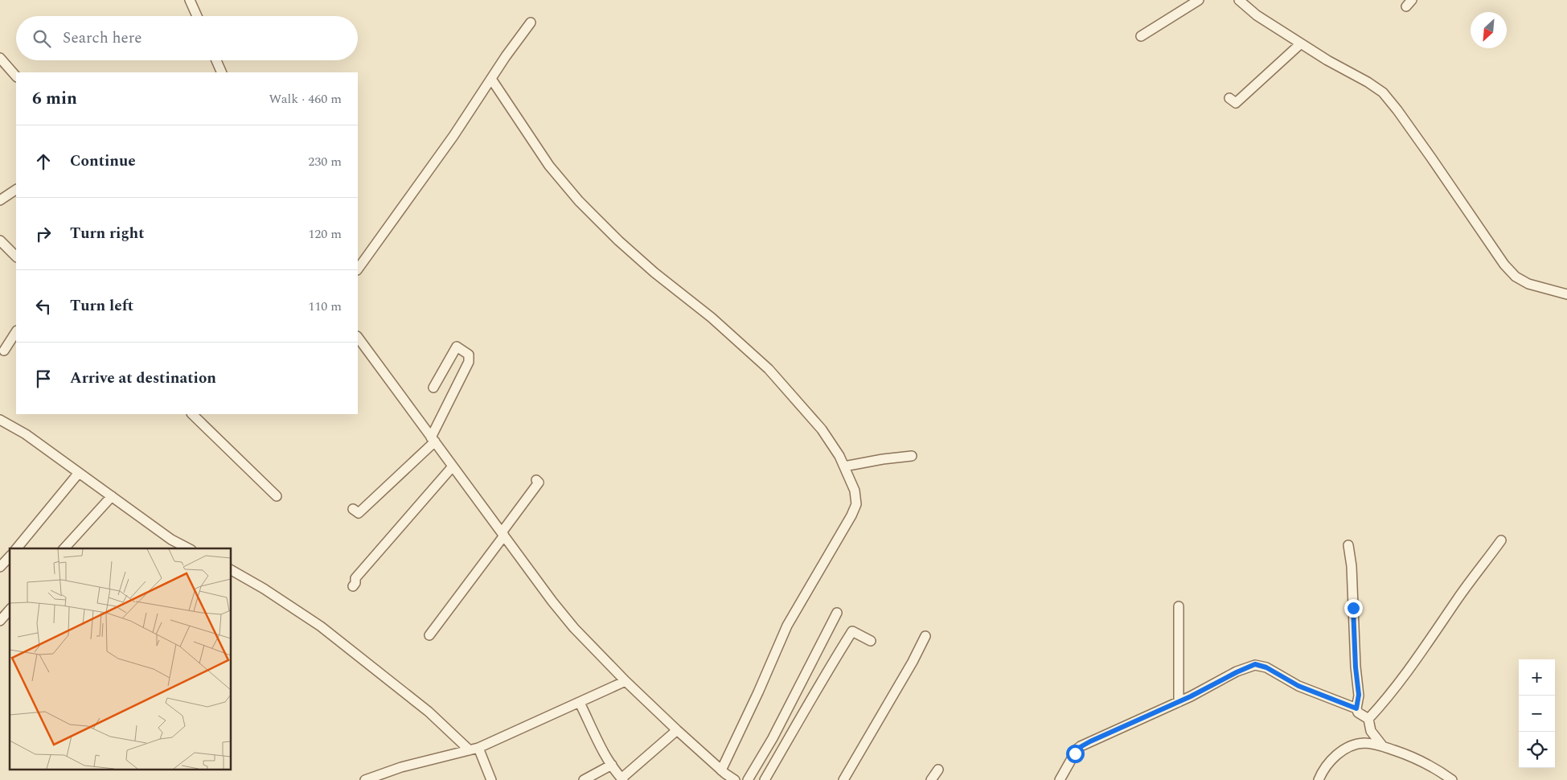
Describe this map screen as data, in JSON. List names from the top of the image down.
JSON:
{
  "north": "bottom left",
  "page": {
    "search": "Search here",
    "heading": ["6 min", "Walk · 460 m"],
    "list": [
      ["Continue", "230 m"],
      ["Turn right", "120 m"],
      ["Turn left", "110 m"],
      "Arrive at destination"
    ],
    "map_buttons": ["+", "−"]
  }
}
